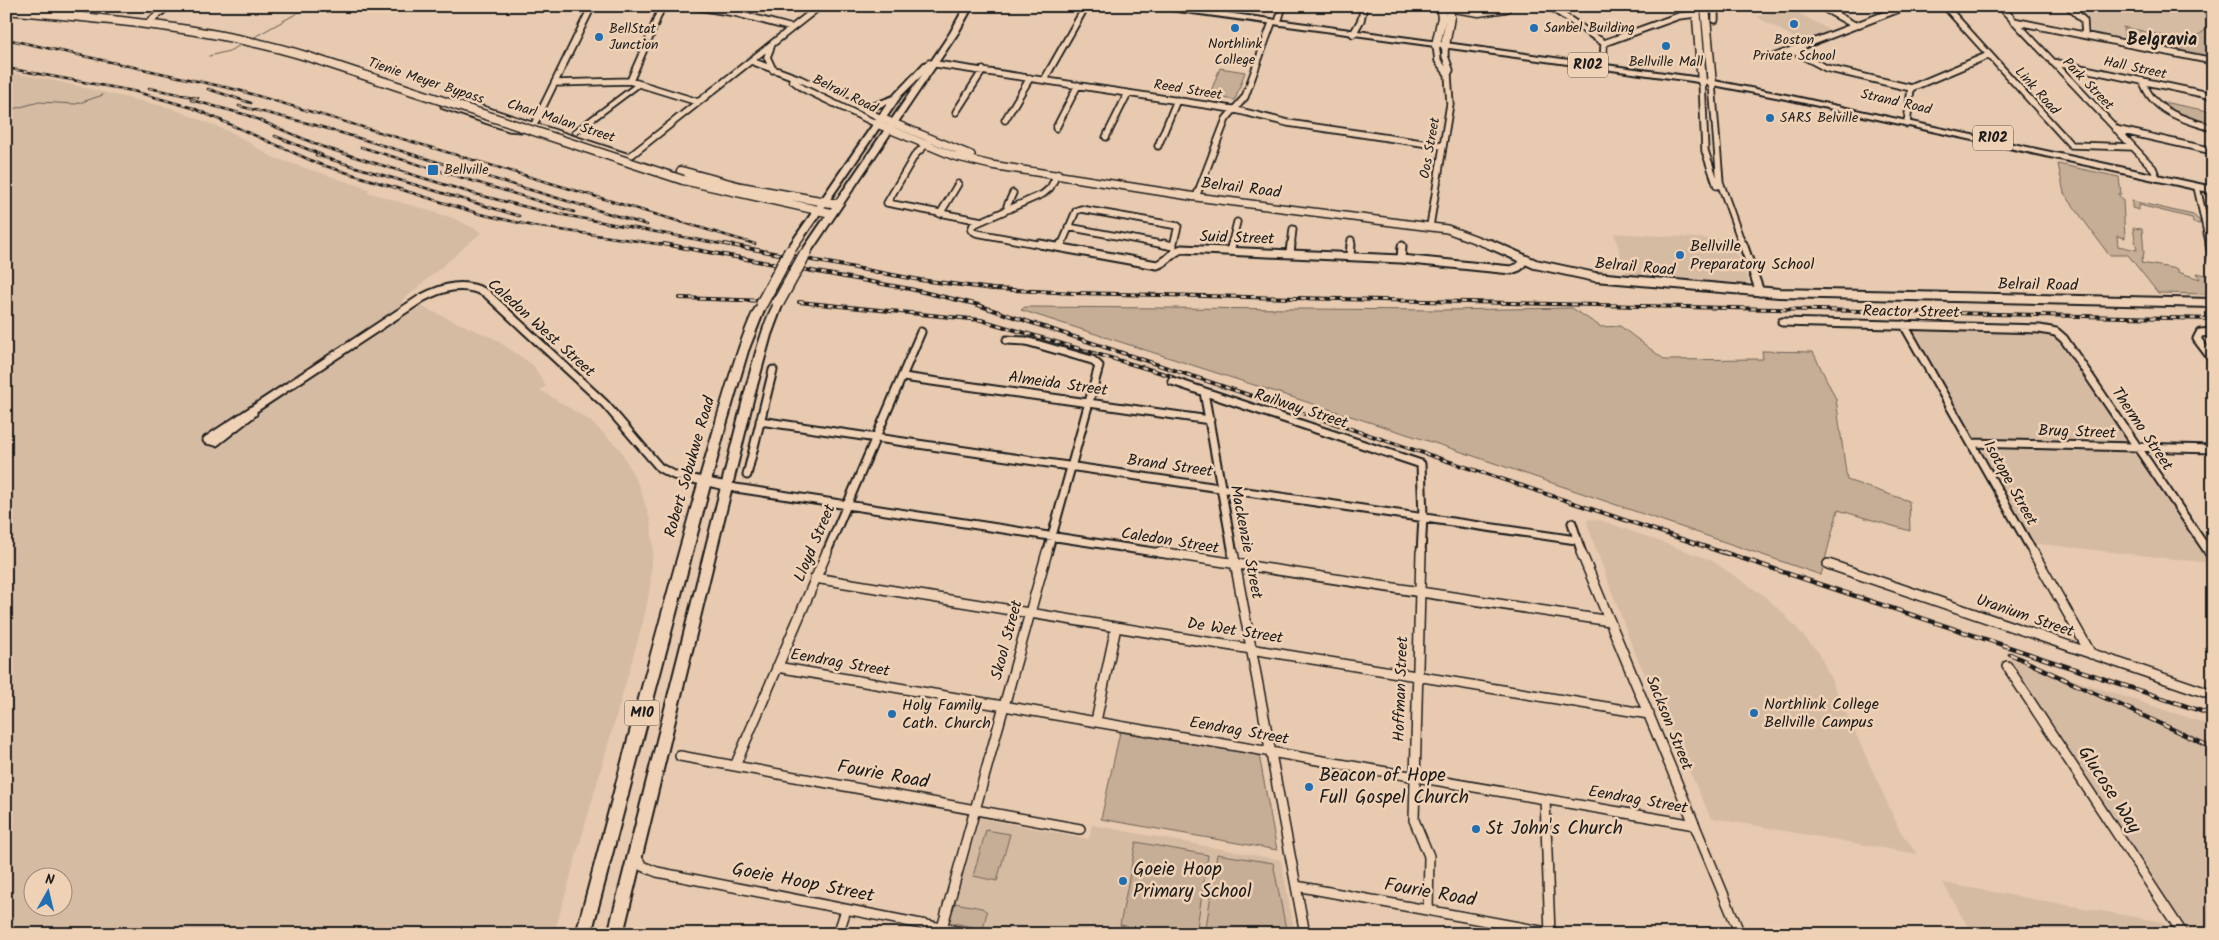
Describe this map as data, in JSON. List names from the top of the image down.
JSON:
{
  "streets": {
    "main road": [
      "R102",
      "Tienie Meyer Bypass",
      "Strand Road",
      "Robert Sobukwe Road",
      "M10"
    ],
    "street": [
      "Hall Street",
      "Park Street",
      "Reed Street",
      "Link Road",
      "Belrail Road",
      "Charl Malan Street",
      "Oos Street",
      "Suid Street",
      "Reactor Street",
      "Caledon West Street",
      "Almeida Street",
      "Railway Street",
      "Thermo Street",
      "Brug Street",
      "Brand Street",
      "Isotope Street",
      "Caledon Street",
      "Mackenzie Street",
      "Lloyd Street",
      "Uranium Street",
      "De Wet Street",
      "Skool Street",
      "Eendrag Street",
      "Hoffman Street",
      "Sackson Street",
      "Fourie Road",
      "Glucose Way",
      "Goeie Hoop Street"
    ]
  },
  "crossings": [
    ["R102", "Strand Road"],
    ["R102", "Oos Street"],
    ["Hall Street", "Park Street"],
    ["Tienie Meyer Bypass", "Robert Sobukwe Road"],
    ["Park Street", "Link Road"],
    ["Park Street", "Strand Road"],
    ["Reed Street", "Oos Street"],
    ["Reed Street", "Robert Sobukwe Road"],
    ["Belrail Road", "Charl Malan Street"],
    ["Belrail Road", "Oos Street"],
    ["Belrail Road", "Suid Street"],
    ["Belrail Road", "Robert Sobukwe Road"],
    ["Strand Road", "Oos Street"],
    ["Reactor Street", "Thermo Street"],
    ["Reactor Street", "Isotope Street"],
    ["Caledon West Street", "Robert Sobukwe Road"],
    ["Caledon West Street", "Caledon Street"],
    ["Almeida Street", "Mackenzie Street"],
    ["Almeida Street", "Lloyd Street"],
    ["Almeida Street", "Skool Street"],
    ["Railway Street", "Mackenzie Street"],
    ["Railway Street", "Hoffman Street"],
    ["Thermo Street", "Brug Street"],
    ["Brug Street", "Isotope Street"],
    ["Brand Street", "Mackenzie Street"],
    ["Brand Street", "Lloyd Street"],
    ["Brand Street", "Skool Street"],
    ["Brand Street", "Hoffman Street"],
    ["Brand Street", "Sackson Street"],
    ["Robert Sobukwe Road", "Caledon Street"],
    ["Robert Sobukwe Road", "Goeie Hoop Street"],
    ["Isotope Street", "Uranium Street"],
    ["Caledon Street", "Mackenzie Street"],
    ["Caledon Street", "Lloyd Street"],
    ["Caledon Street", "Skool Street"],
    ["Caledon Street", "Hoffman Street"],
    ["Caledon Street", "Sackson Street"],
    ["Mackenzie Street", "De Wet Street"],
    ["Mackenzie Street", "Eendrag Street"],
    ["Mackenzie Street", "Fourie Road"],
    ["Lloyd Street", "De Wet Street"],
    ["Lloyd Street", "Eendrag Street"],
    ["Lloyd Street", "Fourie Road"],
    ["De Wet Street", "Skool Street"],
    ["De Wet Street", "Hoffman Street"],
    ["De Wet Street", "Sackson Street"],
    ["Skool Street", "Eendrag Street"],
    ["Skool Street", "Fourie Road"],
    ["Skool Street", "Goeie Hoop Street"],
    ["Eendrag Street", "Hoffman Street"],
    ["Eendrag Street", "Sackson Street"],
    ["Hoffman Street", "Fourie Road"]
  ],
  "districts": ["Belgravia"],
  "places": {
    "other": [
      "Boston Private School",
      "Northlink College",
      "Sanbel Building",
      "BellStat Junction",
      "Bellville Mall",
      "SARS Belville",
      "Bellville Preparatory School",
      "Northlink College Bellville Campus",
      "Holy Family Cath. Church",
      "Beacon of Hope Full Gospel Church",
      "St John's Church",
      "Goeie Hoop Primary School"
    ],
    "transit": ["Bellville"]
  },
  "north": "top"
}
